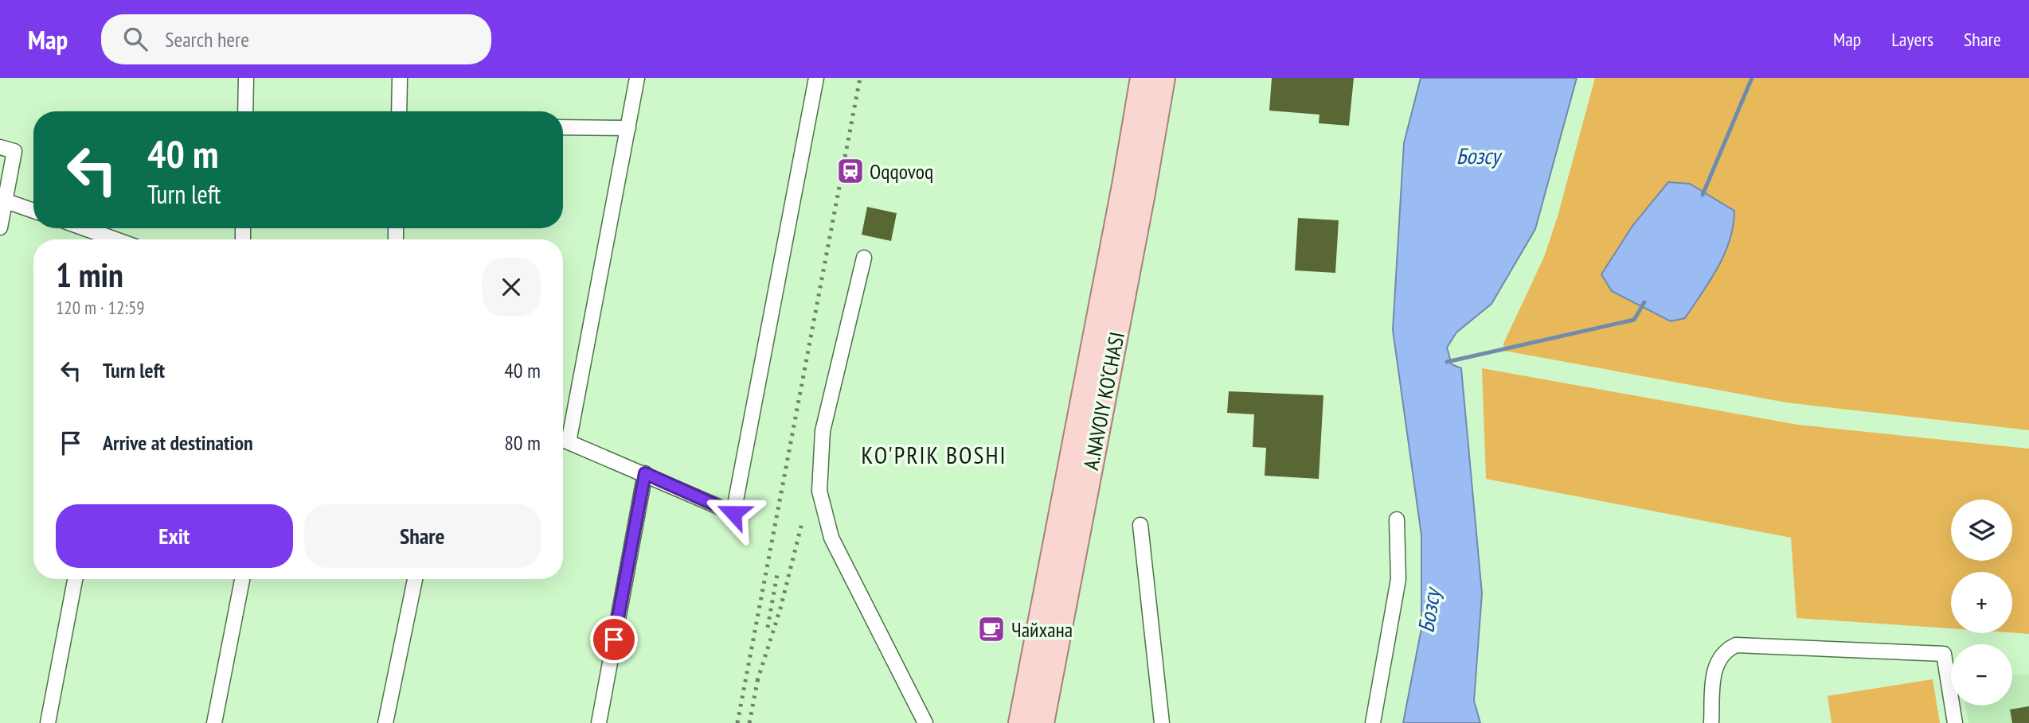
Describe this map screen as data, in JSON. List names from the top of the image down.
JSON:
{
  "streets": {
    "main road": ["A.NAVOIY KO‘CHASI"]
  },
  "districts": ["KO'PRIK BOSHI"],
  "water": ["Бозсу"],
  "places": {
    "station": ["Oqqovoq"],
    "cafe": ["Чайхана"]
  },
  "page": {
    "header": "Map",
    "search": "Search here",
    "nav": ["Map", "Layers", "Share"],
    "turn": ["40 m", "Turn left"],
    "heading": ["1 min", "120 m · 12:59"],
    "list": [
      {
        "name": "Turn left",
        "value": "40 m"
      },
      {
        "name": "Arrive at destination",
        "value": "80 m"
      }
    ],
    "buttons": ["Exit", "Share"],
    "map_buttons": ["+", "−"]
  }
}
